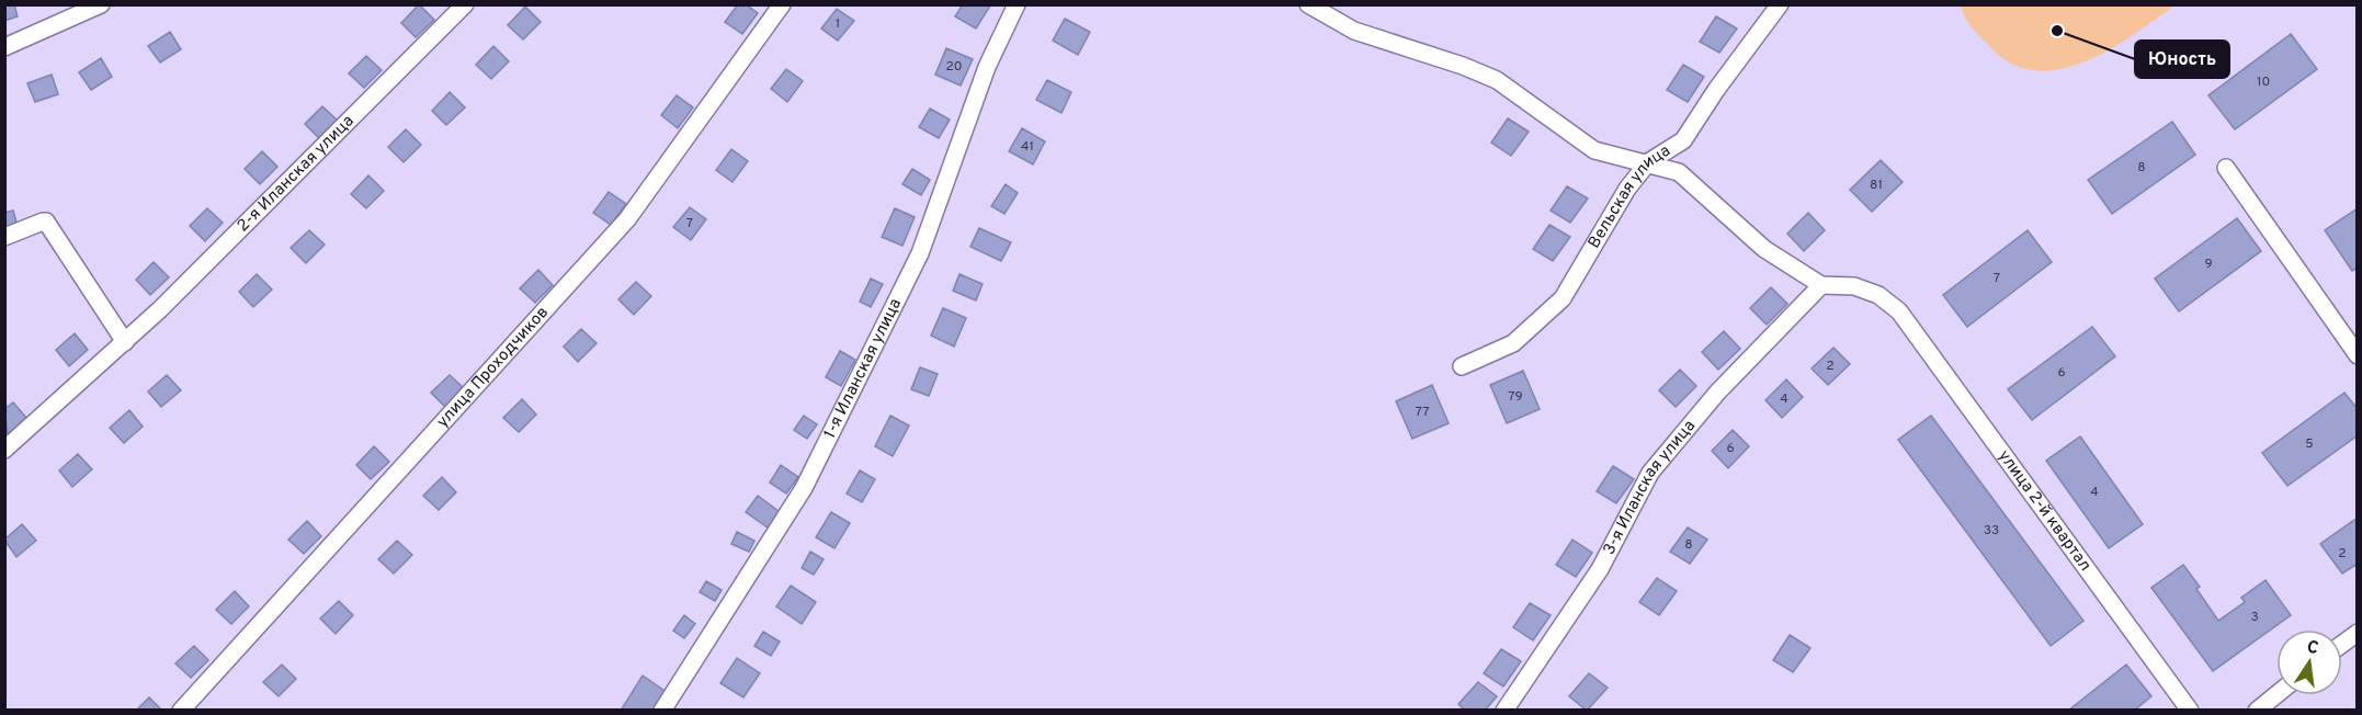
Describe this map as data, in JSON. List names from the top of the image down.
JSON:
{
  "streets": {
    "street": [
      "2-я Иланская улица",
      "Вельская улица",
      "улица Проходчиков",
      "1-я Иланская улица",
      "3-я Иланская улица",
      "улица 2-й квартал"
    ]
  },
  "crossings": [
    ["3-я Иланская улица", "улица 2-й квартал"]
  ],
  "places": ["Юность"],
  "house_numbers": [
    "1",
    "20",
    "10",
    "41",
    "8",
    "81",
    "7",
    "9",
    "7",
    "2",
    "6",
    "79",
    "4",
    "77",
    "5",
    "6",
    "4",
    "33",
    "8",
    "2",
    "3"
  ],
  "north": "top"
}
